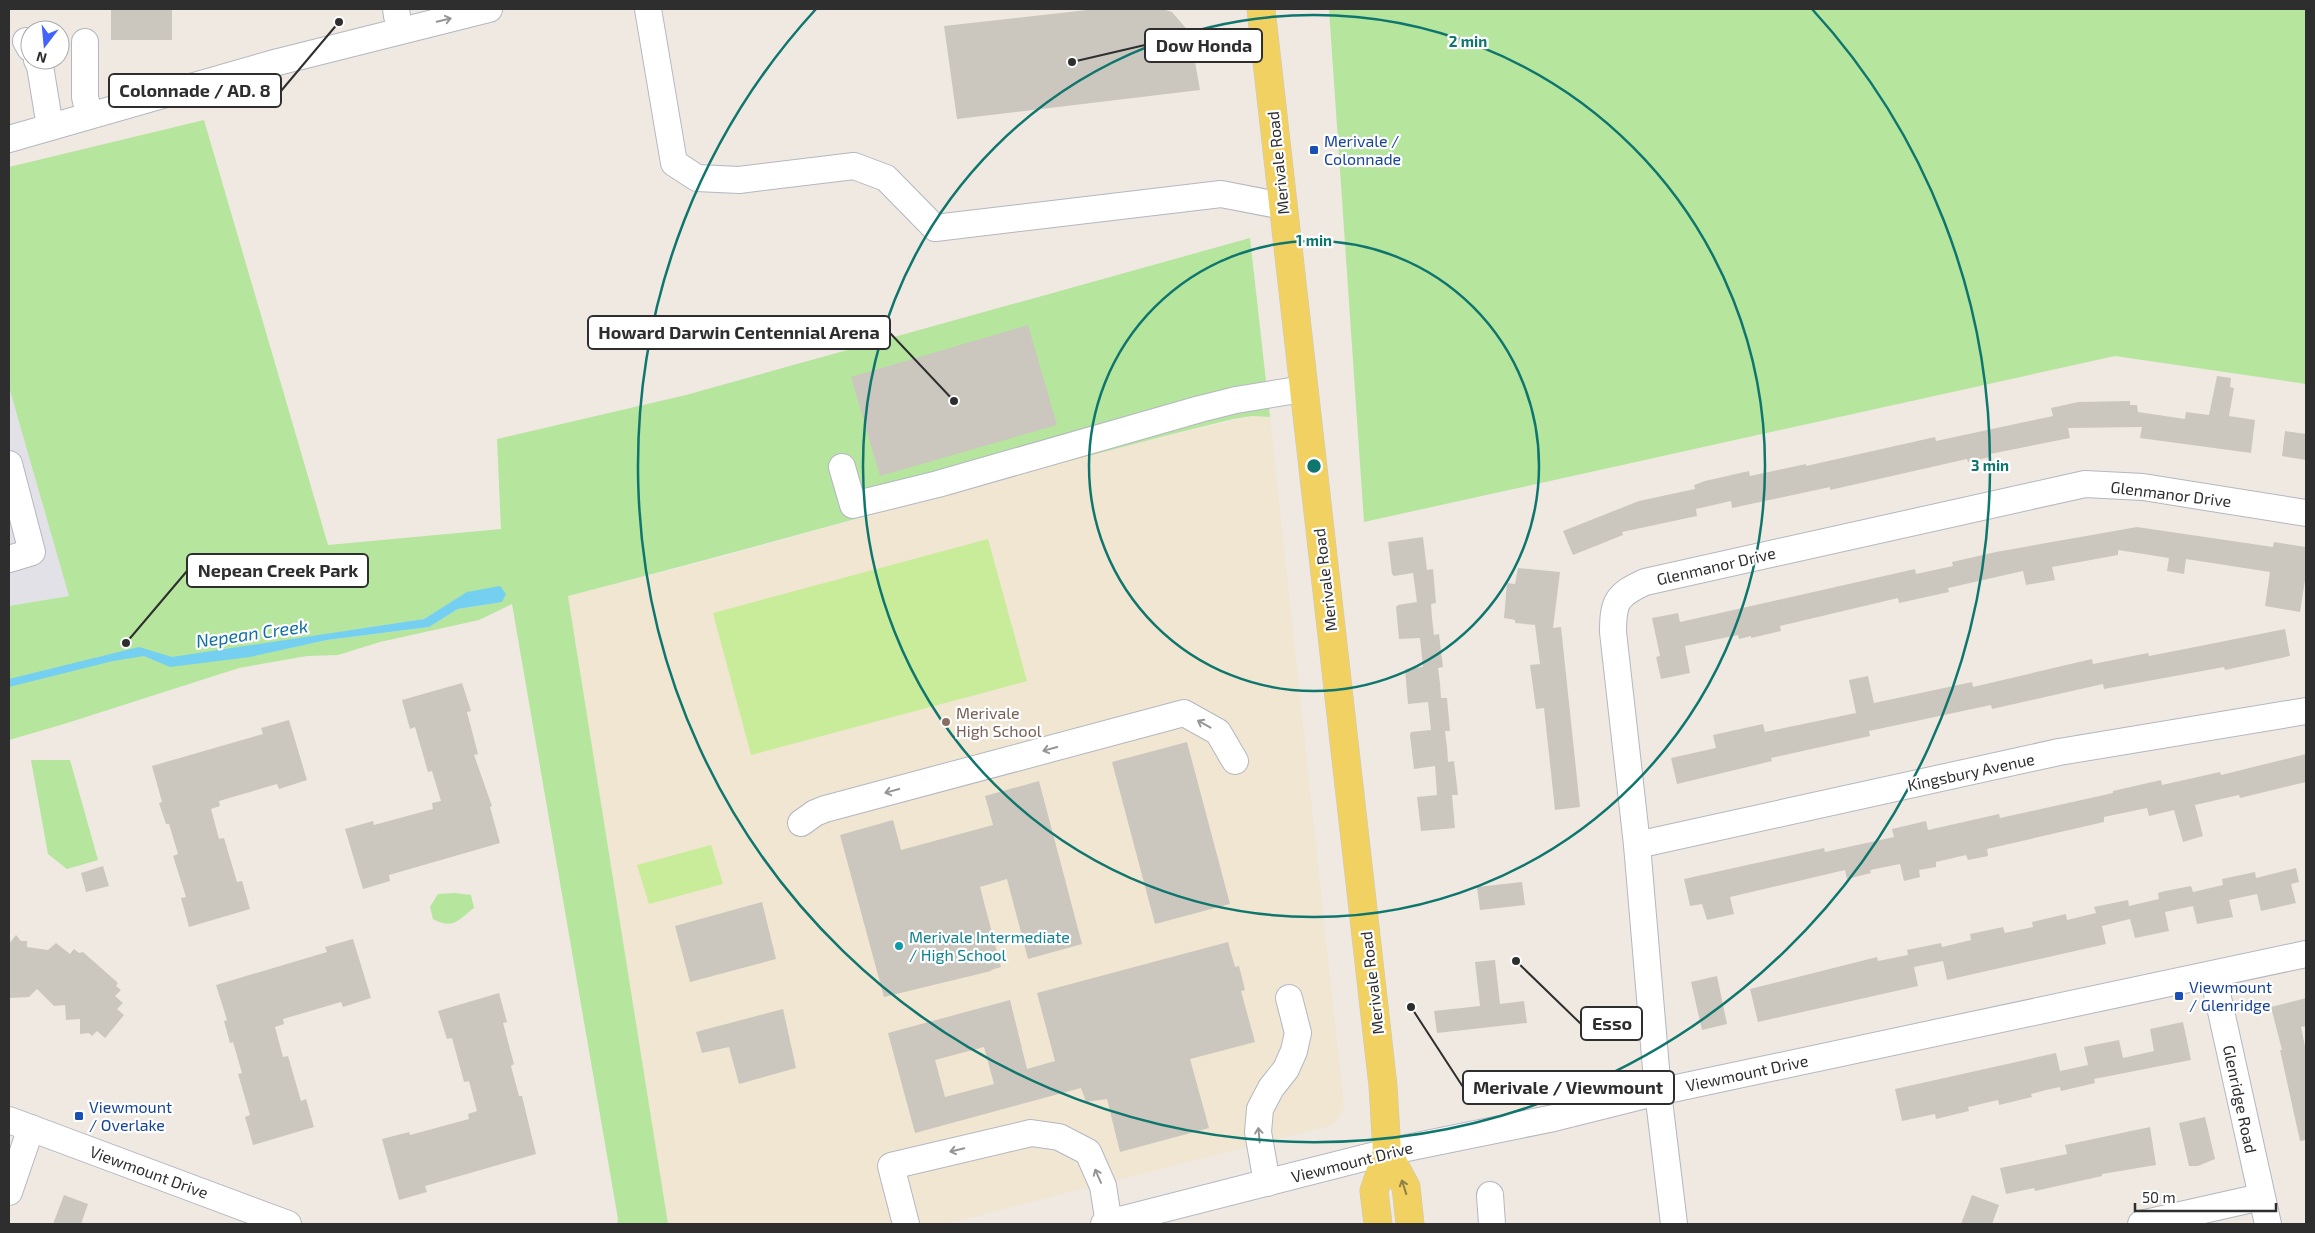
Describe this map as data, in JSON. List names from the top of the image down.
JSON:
{
  "streets": {
    "main road": ["Merivale Road"],
    "street": [
      "Glenmanor Drive",
      "Kingsbury Avenue",
      "Viewmount Drive",
      "Glenridge Road"
    ]
  },
  "crossings": [
    ["Merivale Road", "Viewmount Drive"],
    ["Glenmanor Drive", "Kingsbury Avenue"],
    ["Glenmanor Drive", "Viewmount Drive"],
    ["Viewmount Drive", "Glenridge Road"]
  ],
  "water": ["Nepean Creek"],
  "places": {
    "other": [
      "Colonnade / AD. 8",
      "Dow Honda",
      "Howard Darwin Centennial Arena",
      "Nepean Creek Park",
      "Merivale High School",
      "Merivale Intermediate / High School",
      "Esso",
      "Merivale / Viewmount"
    ],
    "transit": ["Merivale / Colonnade", "Viewmount / Glenridge", "Viewmount / Overlake"]
  },
  "scale_bar": "50 m",
  "north": "bottom",
  "rings": ["2 min", "1 min", "3 min"]
}
